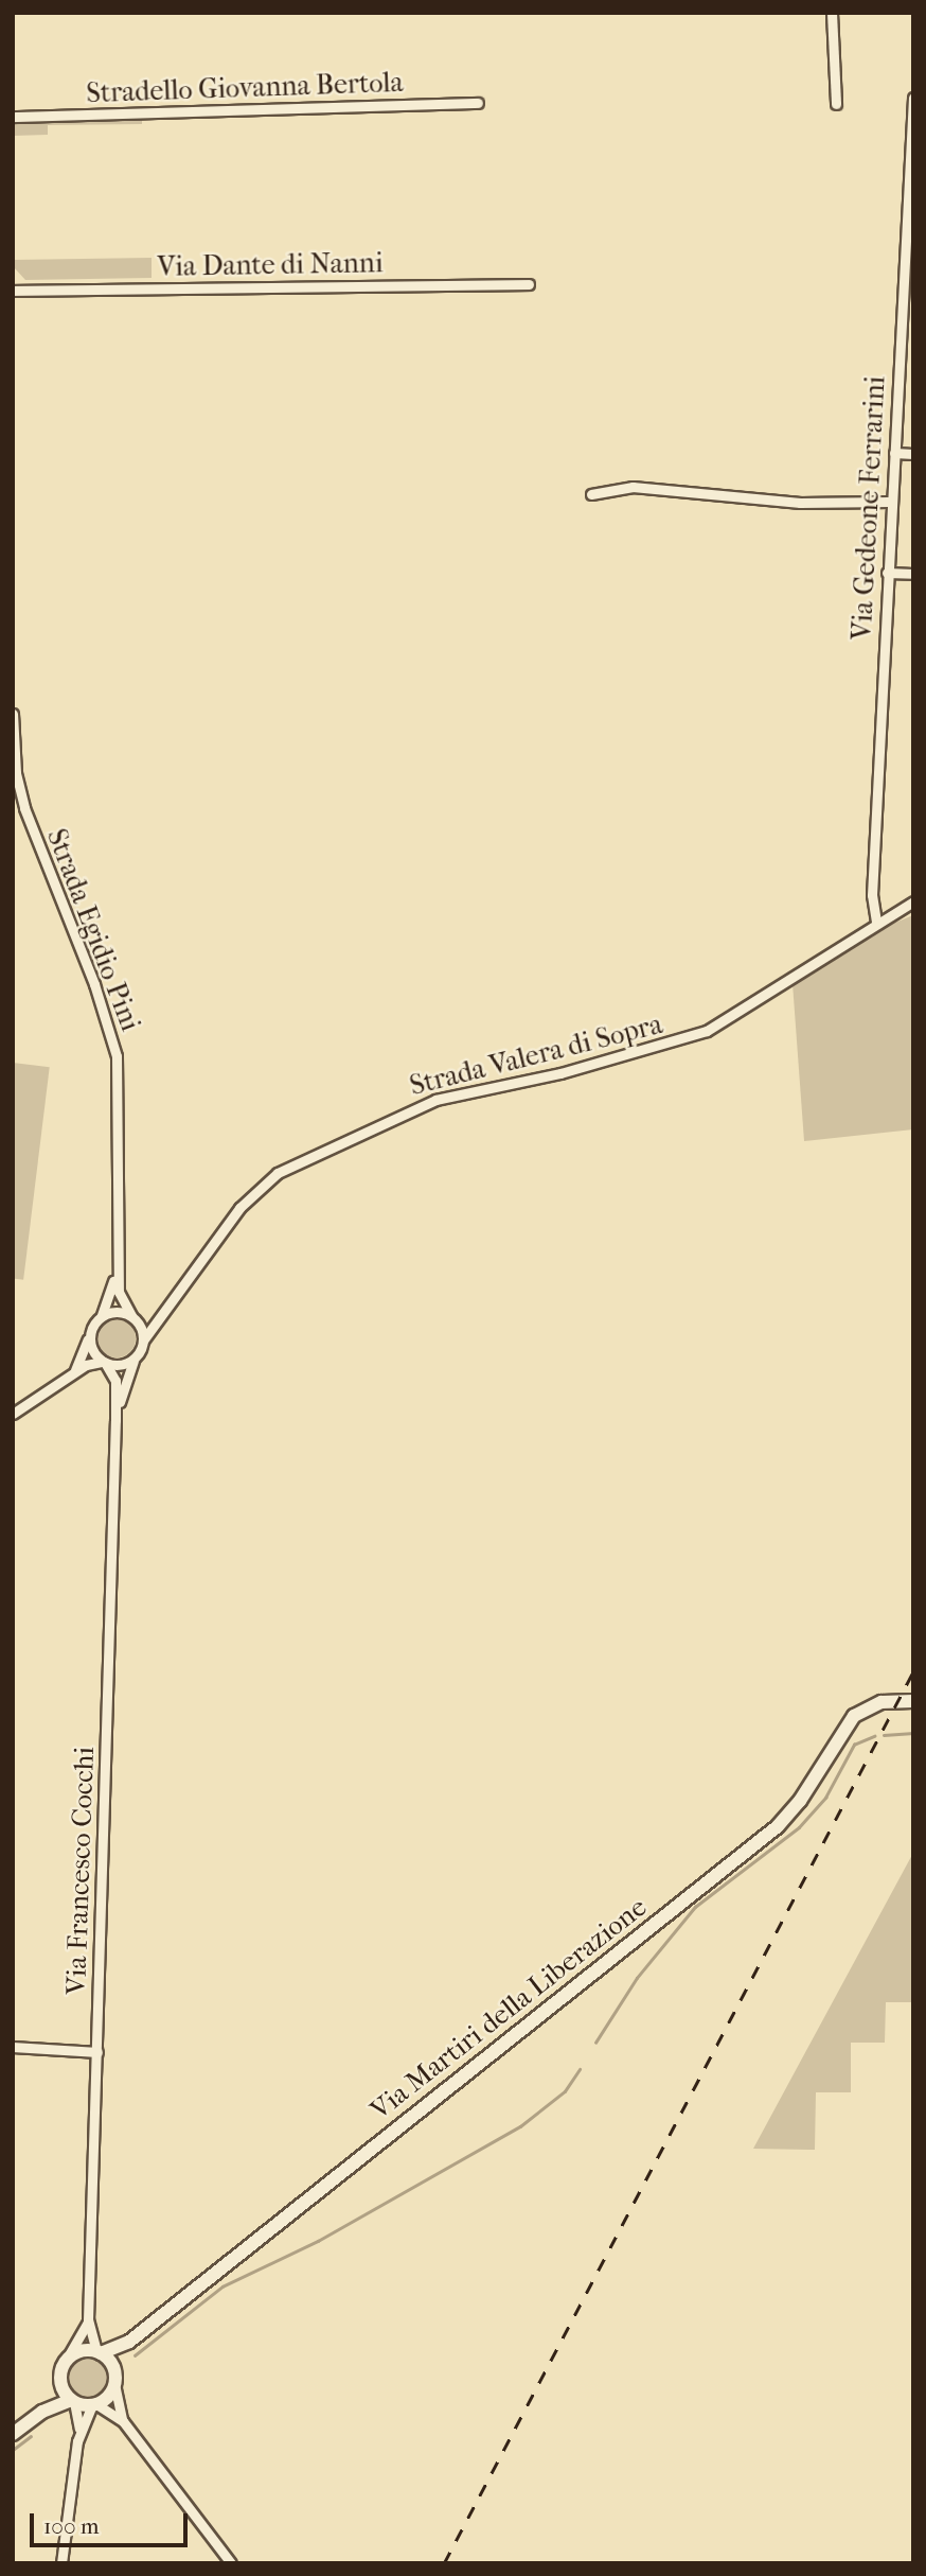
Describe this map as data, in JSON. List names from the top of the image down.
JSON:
{
  "streets": {
    "street": [
      "Stradello Giovanna Bertola",
      "Via Dante di Nanni",
      "Via Gedeone Ferrarini",
      "Strada Egidio Pini",
      "Strada Valera di Sopra",
      "Via Francesco Cocchi",
      "Via Martiri della Liberazione"
    ]
  },
  "crossings": [
    ["Via Gedeone Ferrarini", "Strada Valera di Sopra"],
    ["Strada Egidio Pini", "Strada Valera di Sopra"],
    ["Strada Egidio Pini", "Via Francesco Cocchi"],
    ["Strada Valera di Sopra", "Via Francesco Cocchi"],
    ["Via Francesco Cocchi", "Via Martiri della Liberazione"]
  ],
  "scale_bar": "100 m"
}
